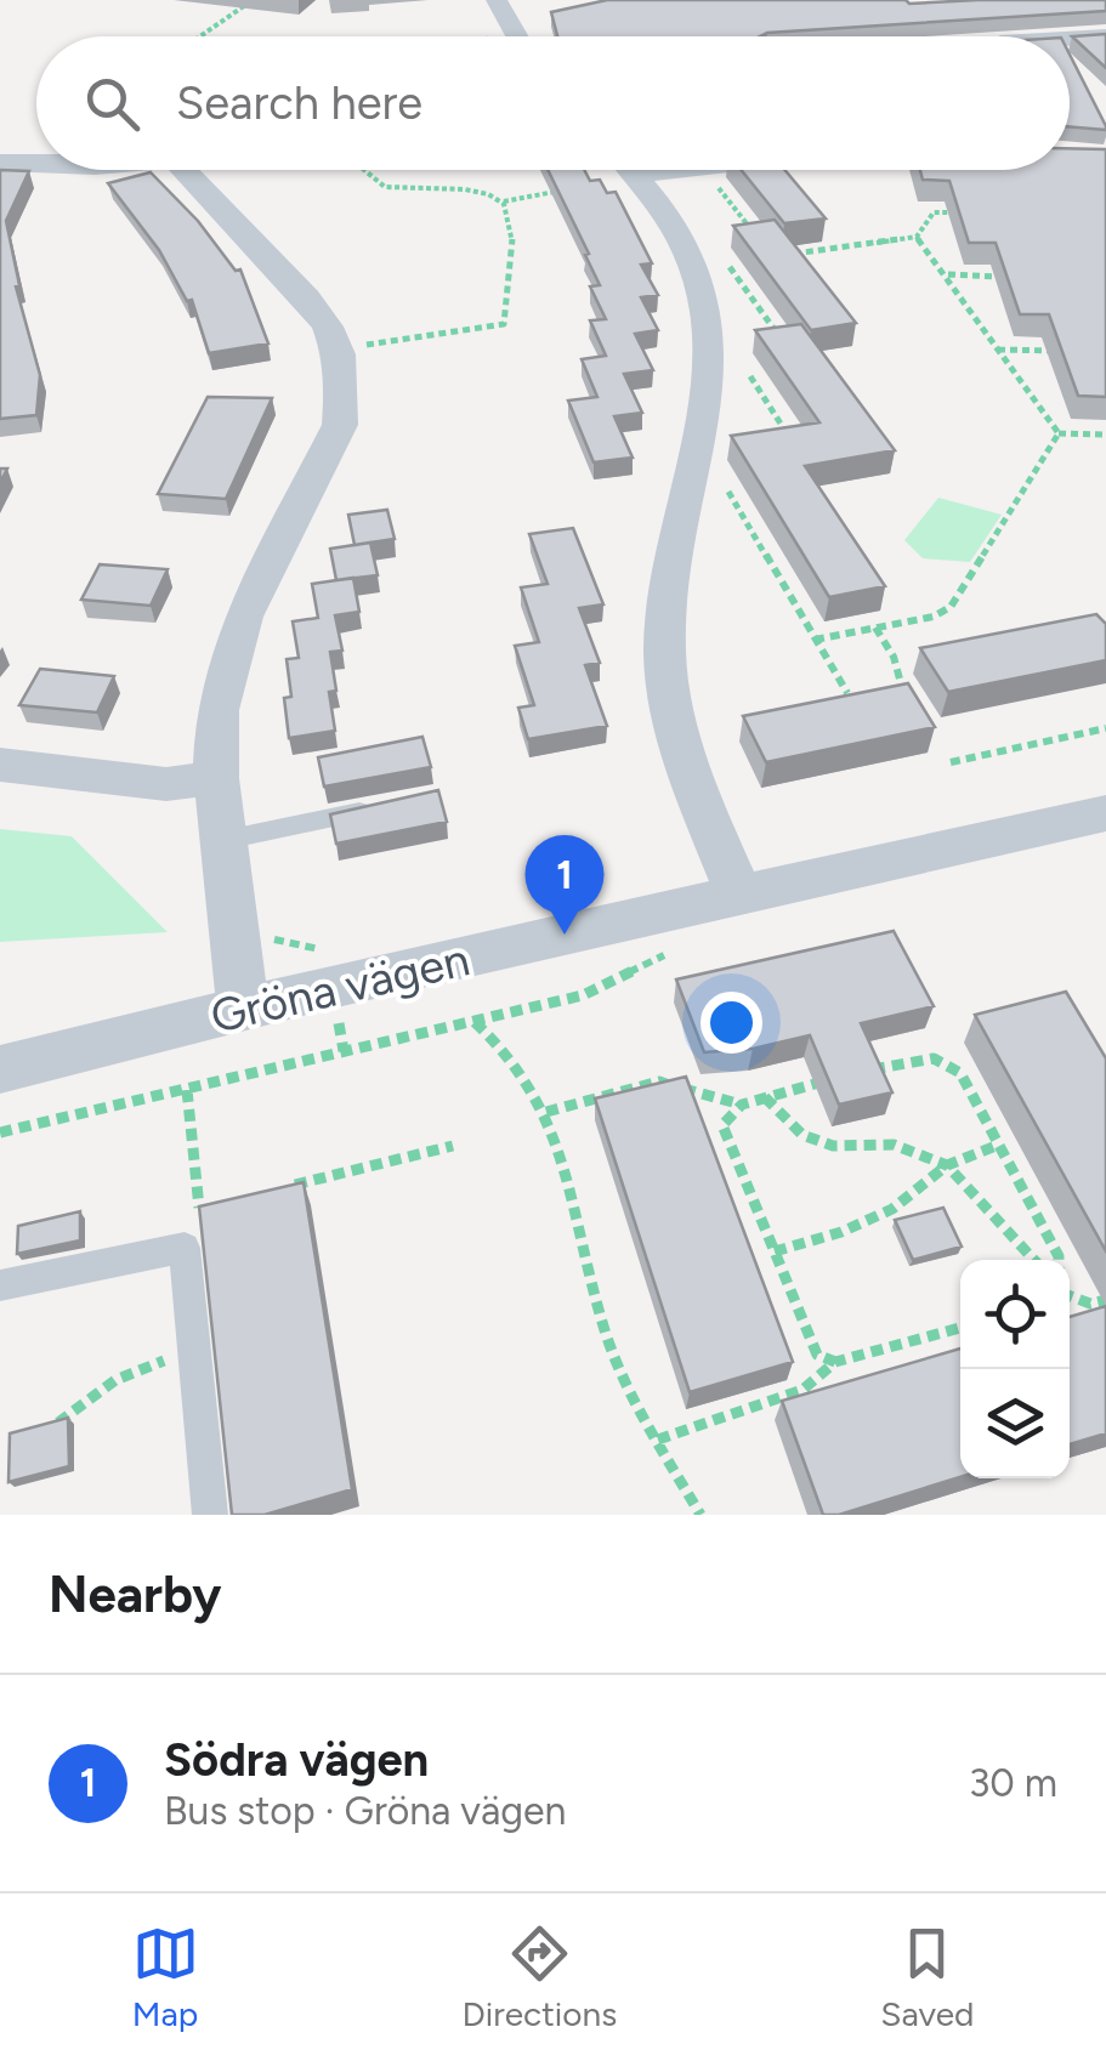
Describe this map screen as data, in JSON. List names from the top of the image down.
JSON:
{
  "streets": {
    "street": ["Gröna vägen"]
  },
  "page": {
    "search": "Search here",
    "pins": "1",
    "heading": "Nearby",
    "list": [
      {
        "mark": "1",
        "name": "Södra vägen",
        "note": "Bus stop · Gröna vägen",
        "value": "30 m"
      }
    ],
    "nav": ["Map", "Directions", "Saved"]
  }
}
